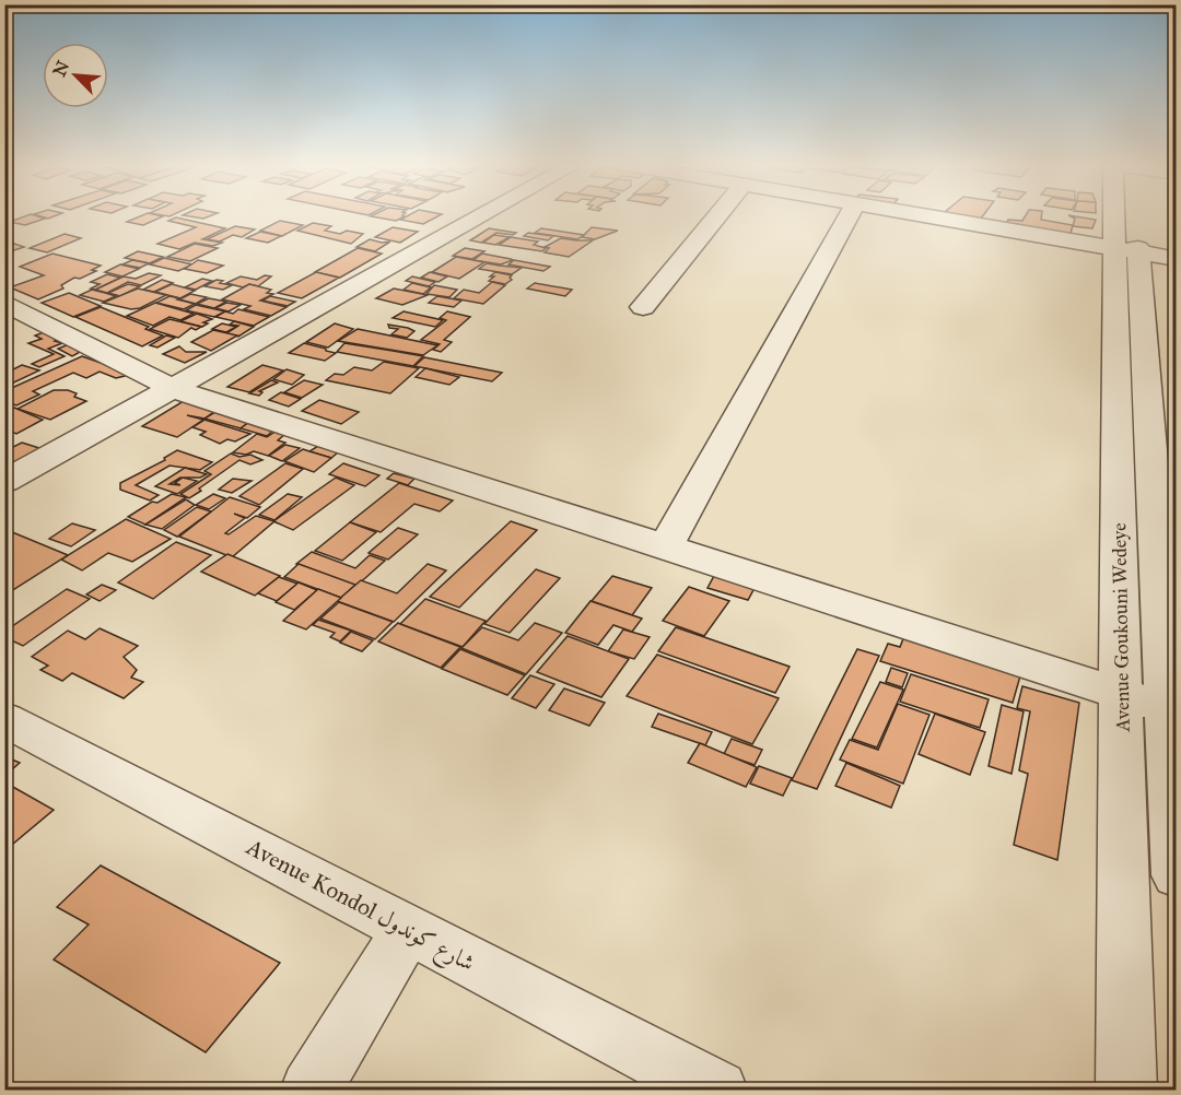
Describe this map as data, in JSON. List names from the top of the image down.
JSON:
{
  "streets": {
    "street": ["Avenue Goukouni Wedeye", "Avenue Kondol شارع كوندول"]
  },
  "north": "top left"
}
